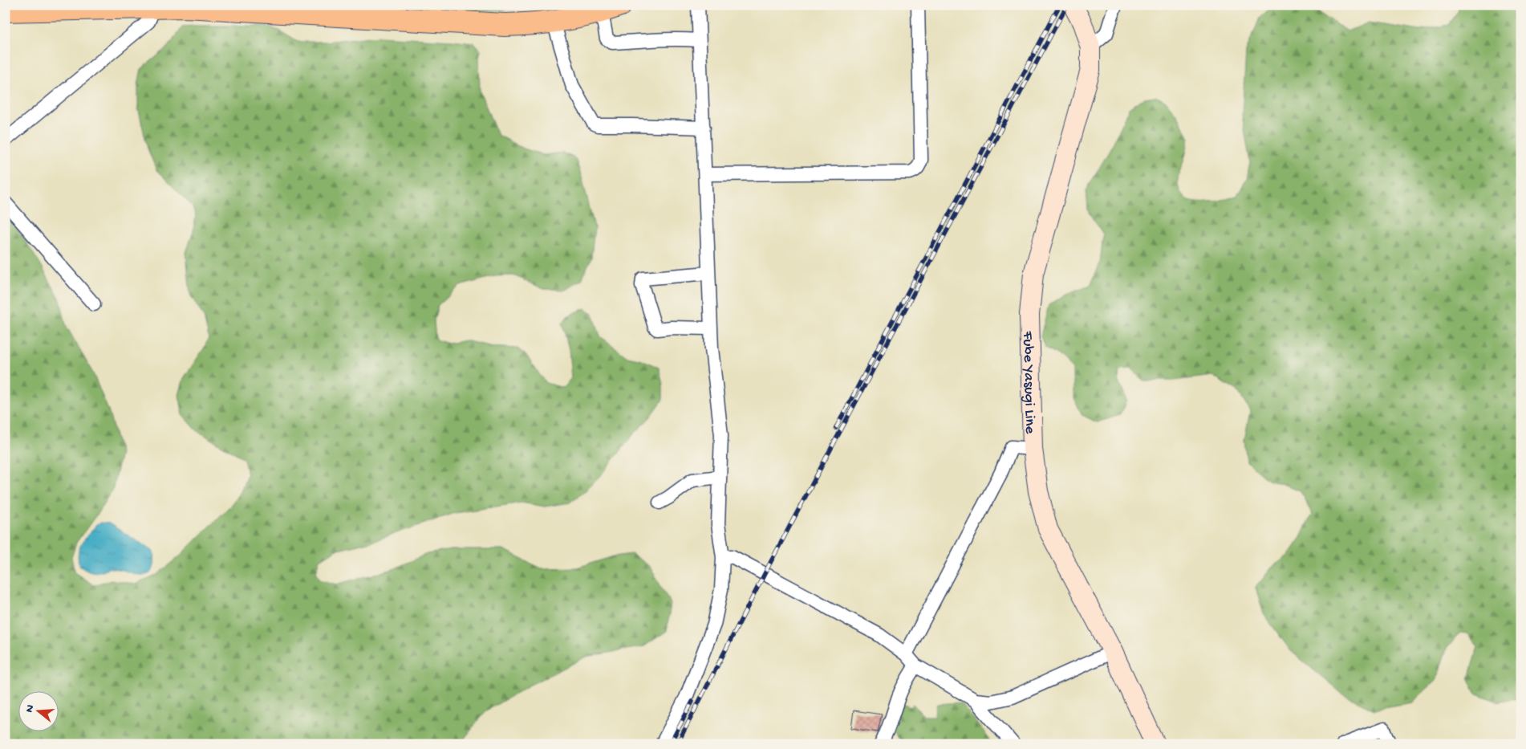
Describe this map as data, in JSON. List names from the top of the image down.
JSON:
{
  "streets": {
    "main road": ["Fube Yasugi Line"]
  },
  "north": "left"
}
